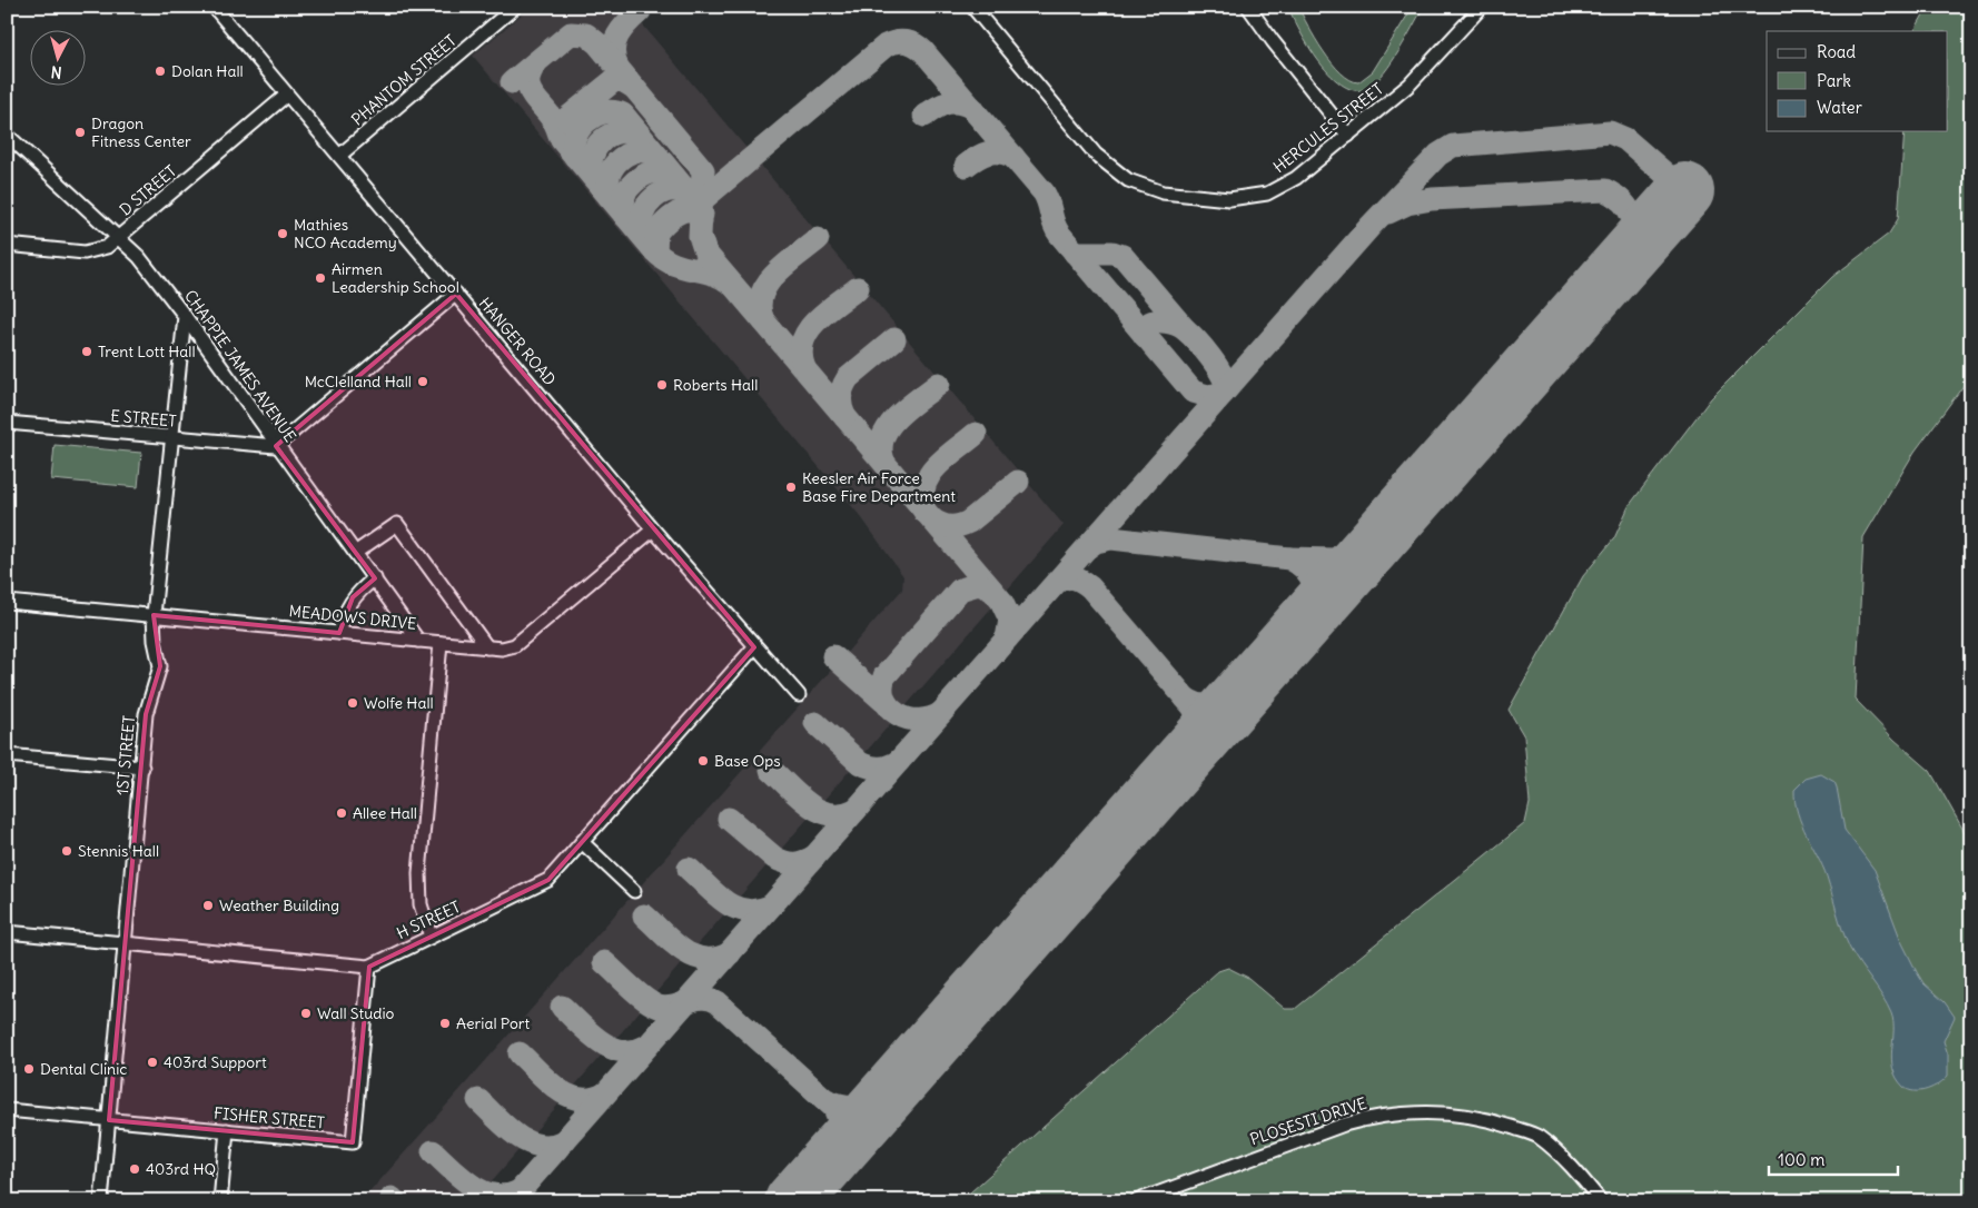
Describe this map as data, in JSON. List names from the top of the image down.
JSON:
{
  "streets": {
    "street": [
      "PHANTOM STREET",
      "HERCULES STREET",
      "D STREET",
      "HANGER ROAD",
      "CHAPPIE JAMES AVENUE",
      "E STREET",
      "MEADOWS DRIVE",
      "1ST STREET",
      "H STREET",
      "FISHER STREET",
      "PLOSESTI DRIVE"
    ]
  },
  "crossings": [
    ["PHANTOM STREET", "HANGER ROAD"],
    ["D STREET", "HANGER ROAD"],
    ["D STREET", "CHAPPIE JAMES AVENUE"],
    ["HANGER ROAD", "MEADOWS DRIVE"],
    ["HANGER ROAD", "H STREET"],
    ["CHAPPIE JAMES AVENUE", "E STREET"],
    ["CHAPPIE JAMES AVENUE", "MEADOWS DRIVE"],
    ["CHAPPIE JAMES AVENUE", "1ST STREET"],
    ["E STREET", "1ST STREET"],
    ["MEADOWS DRIVE", "1ST STREET"],
    ["1ST STREET", "FISHER STREET"],
    ["H STREET", "FISHER STREET"]
  ],
  "places": [
    "Dolan Hall",
    "Dragon Fitness Center",
    "Mathies NCO Academy",
    "Airmen Leadership School",
    "Trent Lott Hall",
    "McClelland Hall",
    "Roberts Hall",
    "Keesler Air Force Base Fire Department",
    "Wolfe Hall",
    "Base Ops",
    "Allee Hall",
    "Stennis Hall",
    "Weather Building",
    "Wall Studio",
    "Aerial Port",
    "403rd Support",
    "Dental Clinic",
    "403rd HQ"
  ],
  "legend": ["Road", "Park", "Water"],
  "scale_bar": "100 m",
  "north": "bottom"
}
